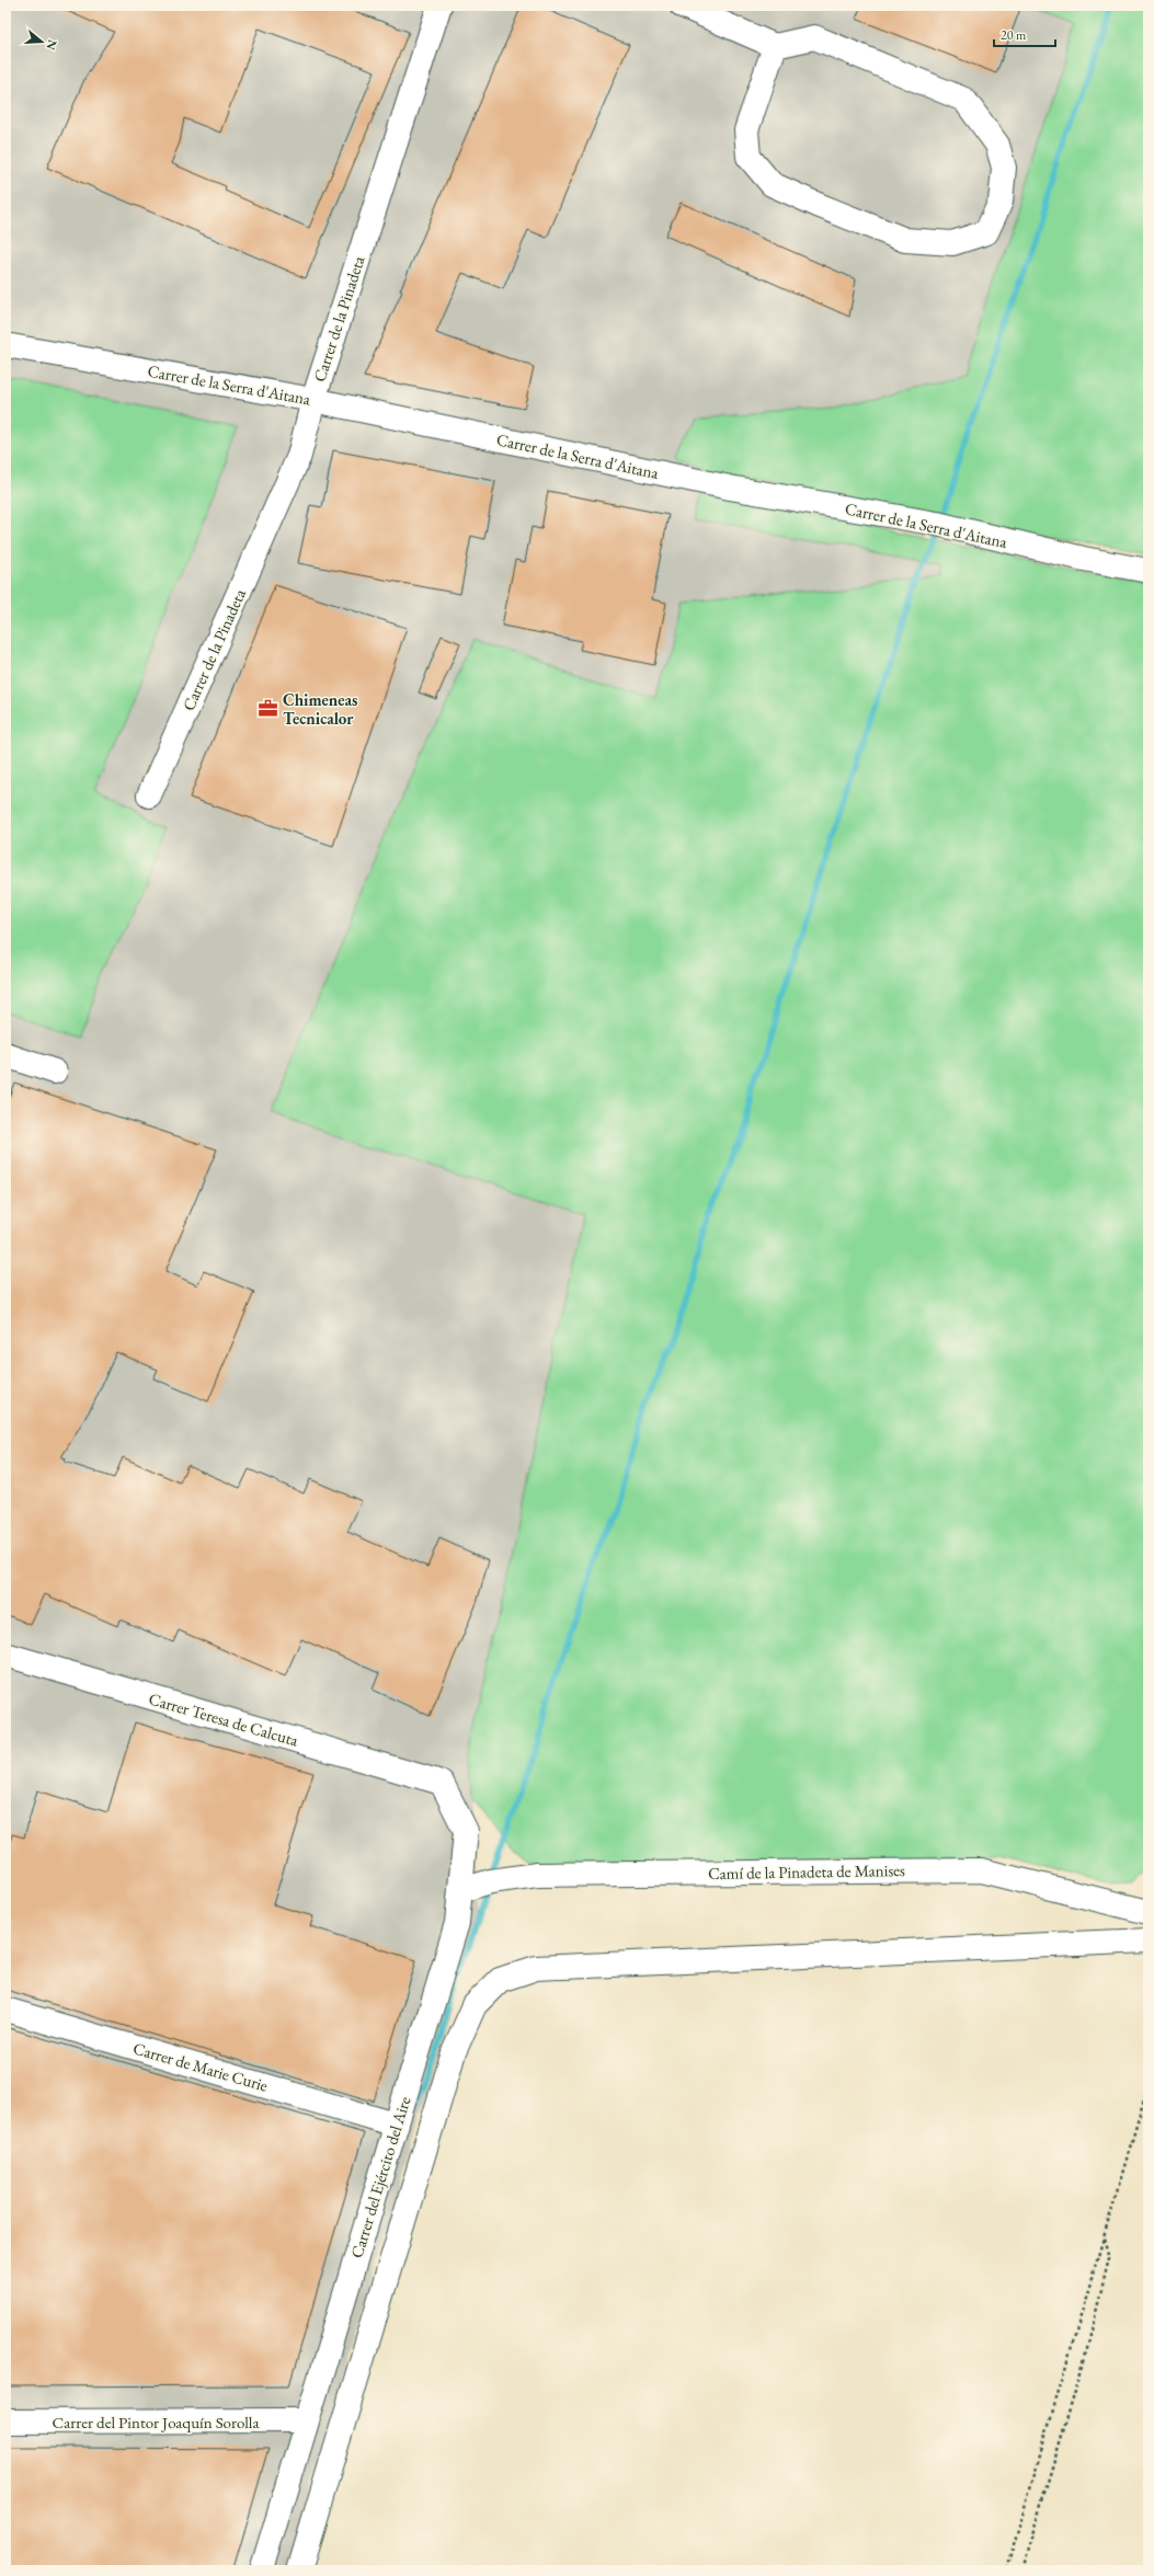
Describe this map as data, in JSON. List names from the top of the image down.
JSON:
{
  "streets": {
    "street": [
      "Carrer de la Pinadeta",
      "Carrer de la Serra d'Aitana",
      "Carrer Teresa de Calcuta",
      "Camí de la Pinadeta de Manises",
      "Carrer de Marie Curie",
      "Carrer del Ejército del Aire",
      "Carrer del Pintor Joaquín Sorolla"
    ]
  },
  "crossings": [
    ["Carrer de la Pinadeta", "Carrer de la Serra d'Aitana"],
    ["Carrer Teresa de Calcuta", "Carrer del Ejército del Aire"],
    ["Camí de la Pinadeta de Manises", "Carrer del Ejército del Aire"],
    ["Carrer de Marie Curie", "Carrer del Ejército del Aire"],
    ["Carrer del Ejército del Aire", "Carrer del Pintor Joaquín Sorolla"]
  ],
  "places": {
    "office": ["Chimeneas Tecnicalor"]
  },
  "scale_bar": "20 m",
  "north": "right"
}
